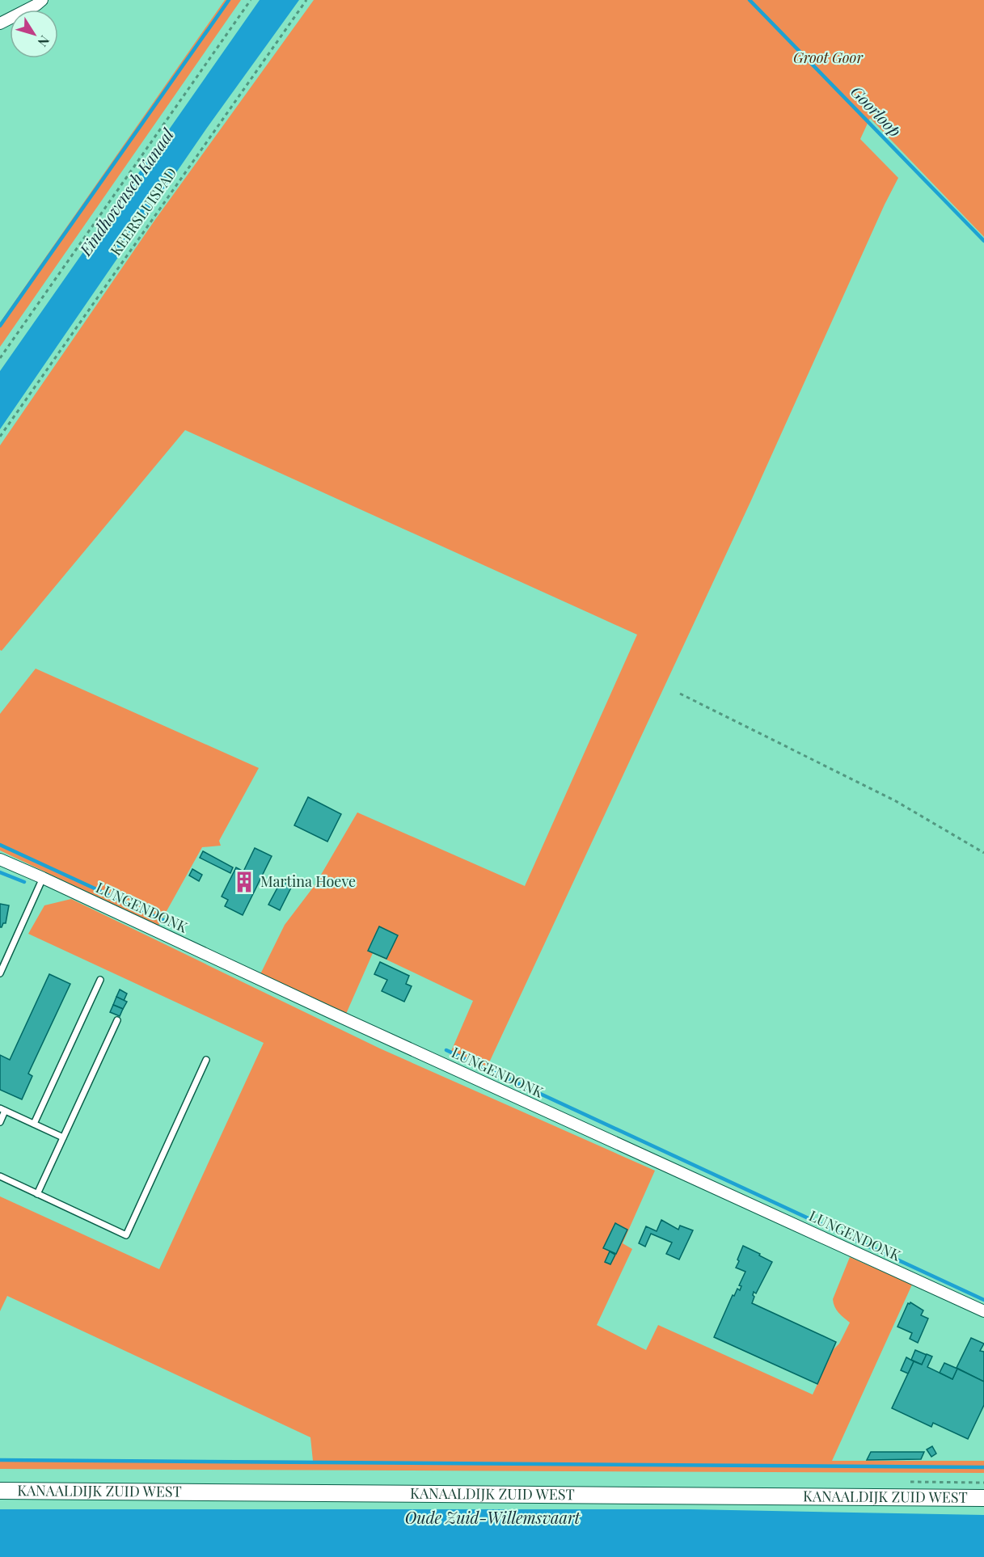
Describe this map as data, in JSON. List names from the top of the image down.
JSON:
{
  "streets": {
    "main road": ["KANAALDIJK ZUID WEST"],
    "street": ["LUNGENDONK"],
    "path": ["KEERSLUISPAD"]
  },
  "water": ["Goorloop", "Eindhovensch Kanaal", "Oude Zuid-Willemsvaart"],
  "parks": ["Groot Goor"],
  "places": {
    "building": ["Martina Hoeve"]
  },
  "north": "bottom right"
}
